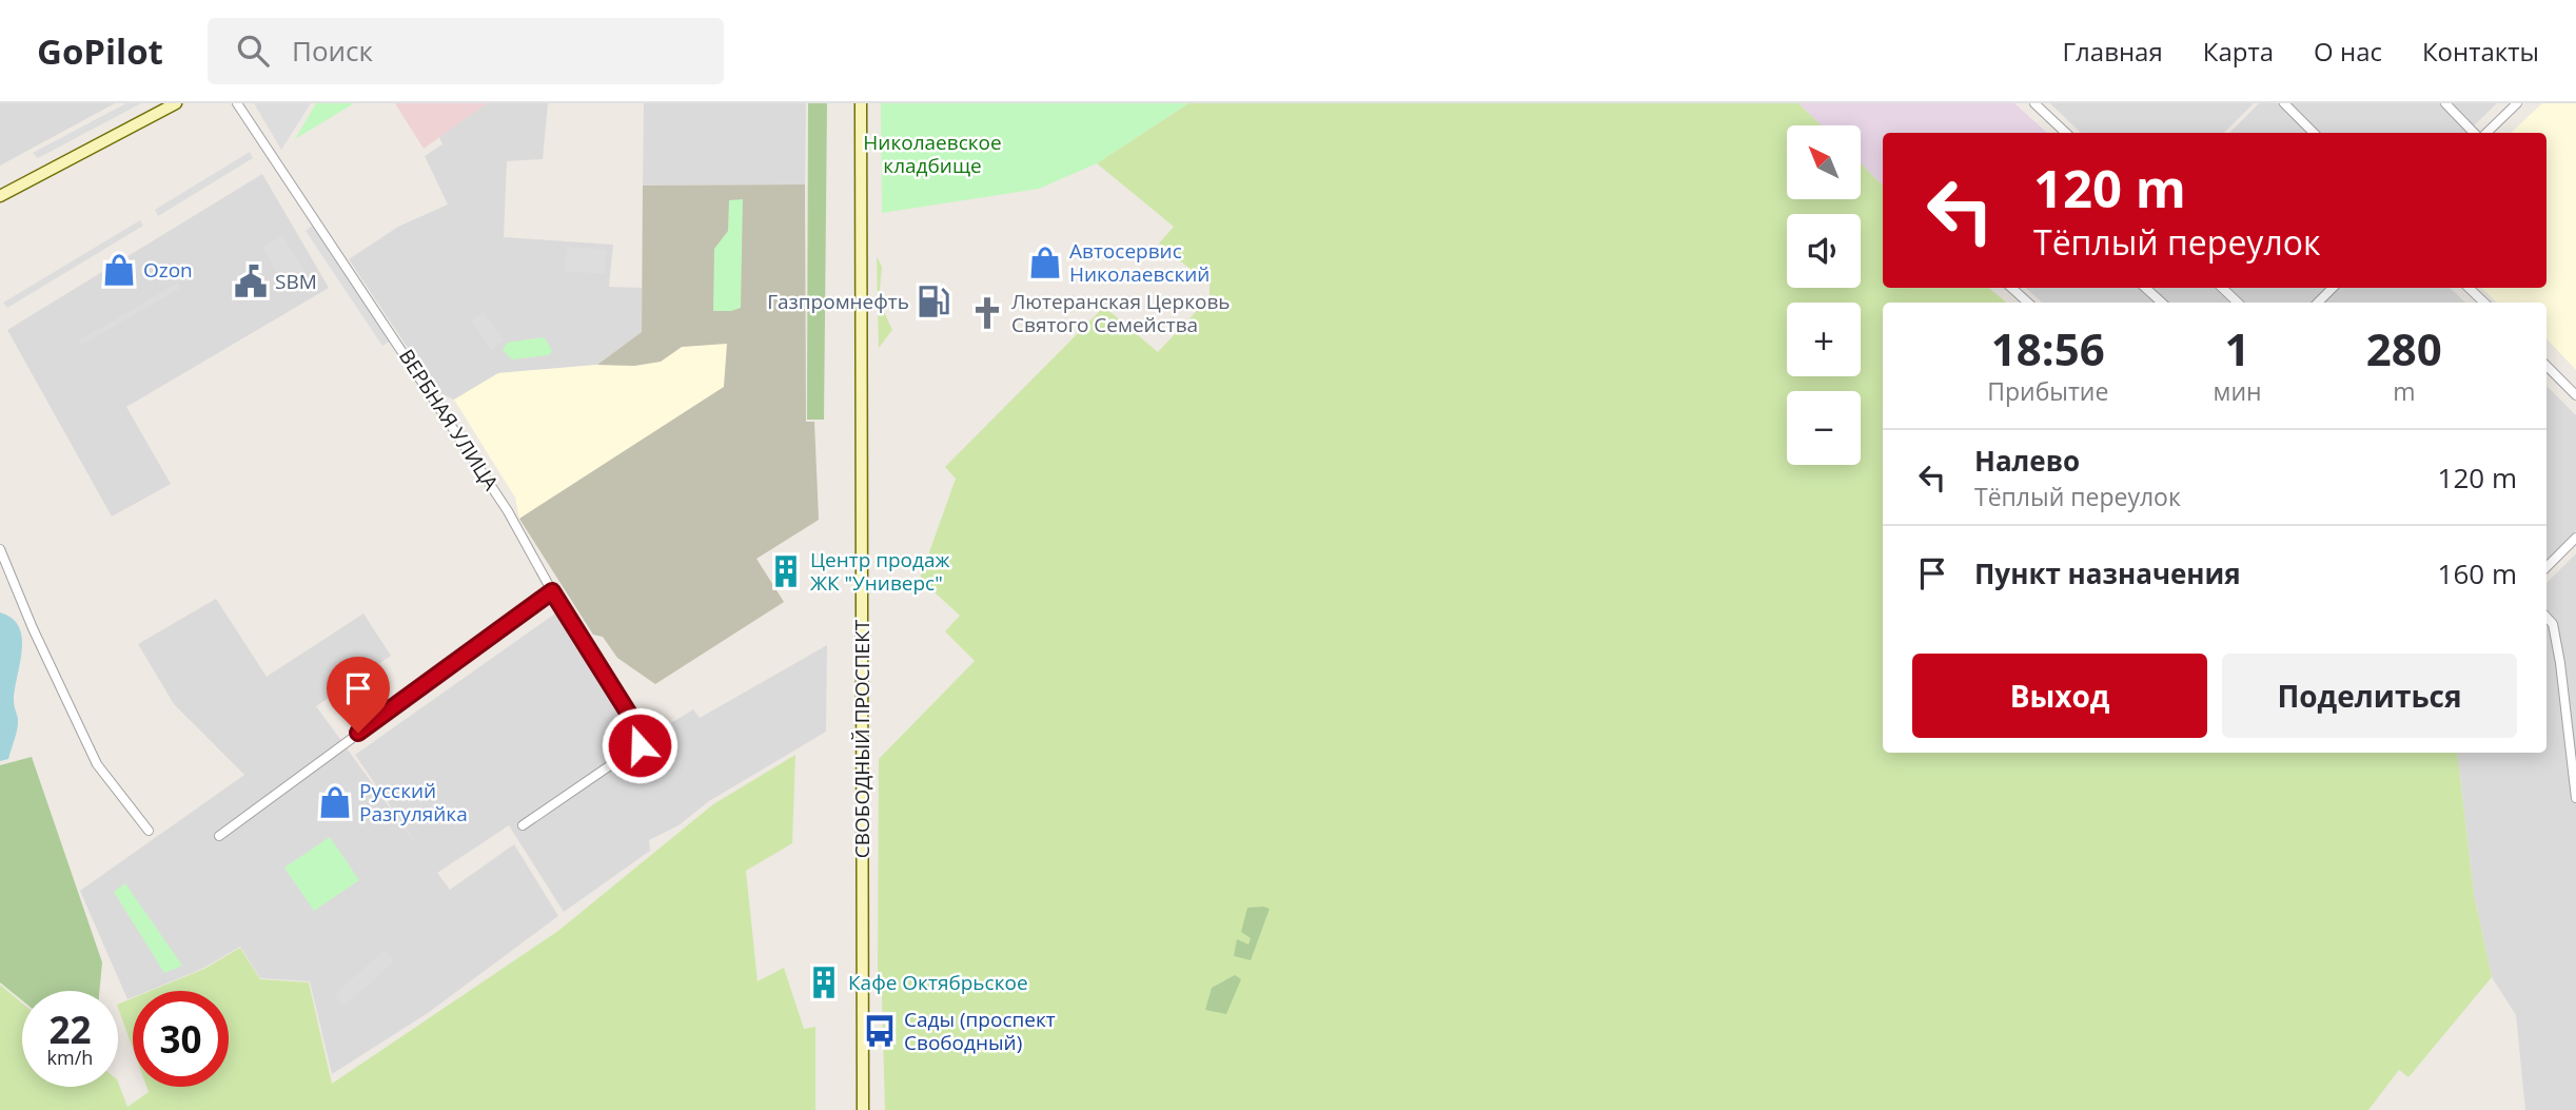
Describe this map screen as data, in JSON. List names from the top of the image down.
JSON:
{
  "streets": {
    "main road": ["СВОБОДНЫЙ ПРОСПЕКТ"],
    "street": ["ВЕРБНАЯ УЛИЦА"]
  },
  "parks": ["Николаевское кладбище"],
  "places": {
    "shop": ["Автосервис Николаевский", "Ozon", "Русский Разгуляйка"],
    "public building": ["SBM"],
    "fuel station": ["Газпромнефть"],
    "church": ["Лютеранская Церковь Святого Семейства"],
    "building": ["Центр продаж ЖК \"Универс\"", "Кафе Октябрьское"],
    "bus stop": ["Сады (проспект Свободный)"]
  },
  "north": "top left",
  "page": {
    "header": "GoPilot",
    "search": "Поиск",
    "nav": [
      "Главная",
      "Карта",
      "О нас",
      "Контакты"
    ],
    "map_buttons": ["+", "−"],
    "turn": ["120 m", "Тёплый переулок"],
    "eta": [
      "18:56",
      "Прибытие",
      "1",
      "мин",
      "280",
      "m"
    ],
    "list": [
      {
        "name": "Налево",
        "note": "Тёплый переулок",
        "value": "120 m"
      },
      {
        "name": "Пункт назначения",
        "value": "160 m"
      }
    ],
    "buttons": ["Выход", "Поделиться"],
    "speed": "22 km/h",
    "limit": "30"
  }
}
